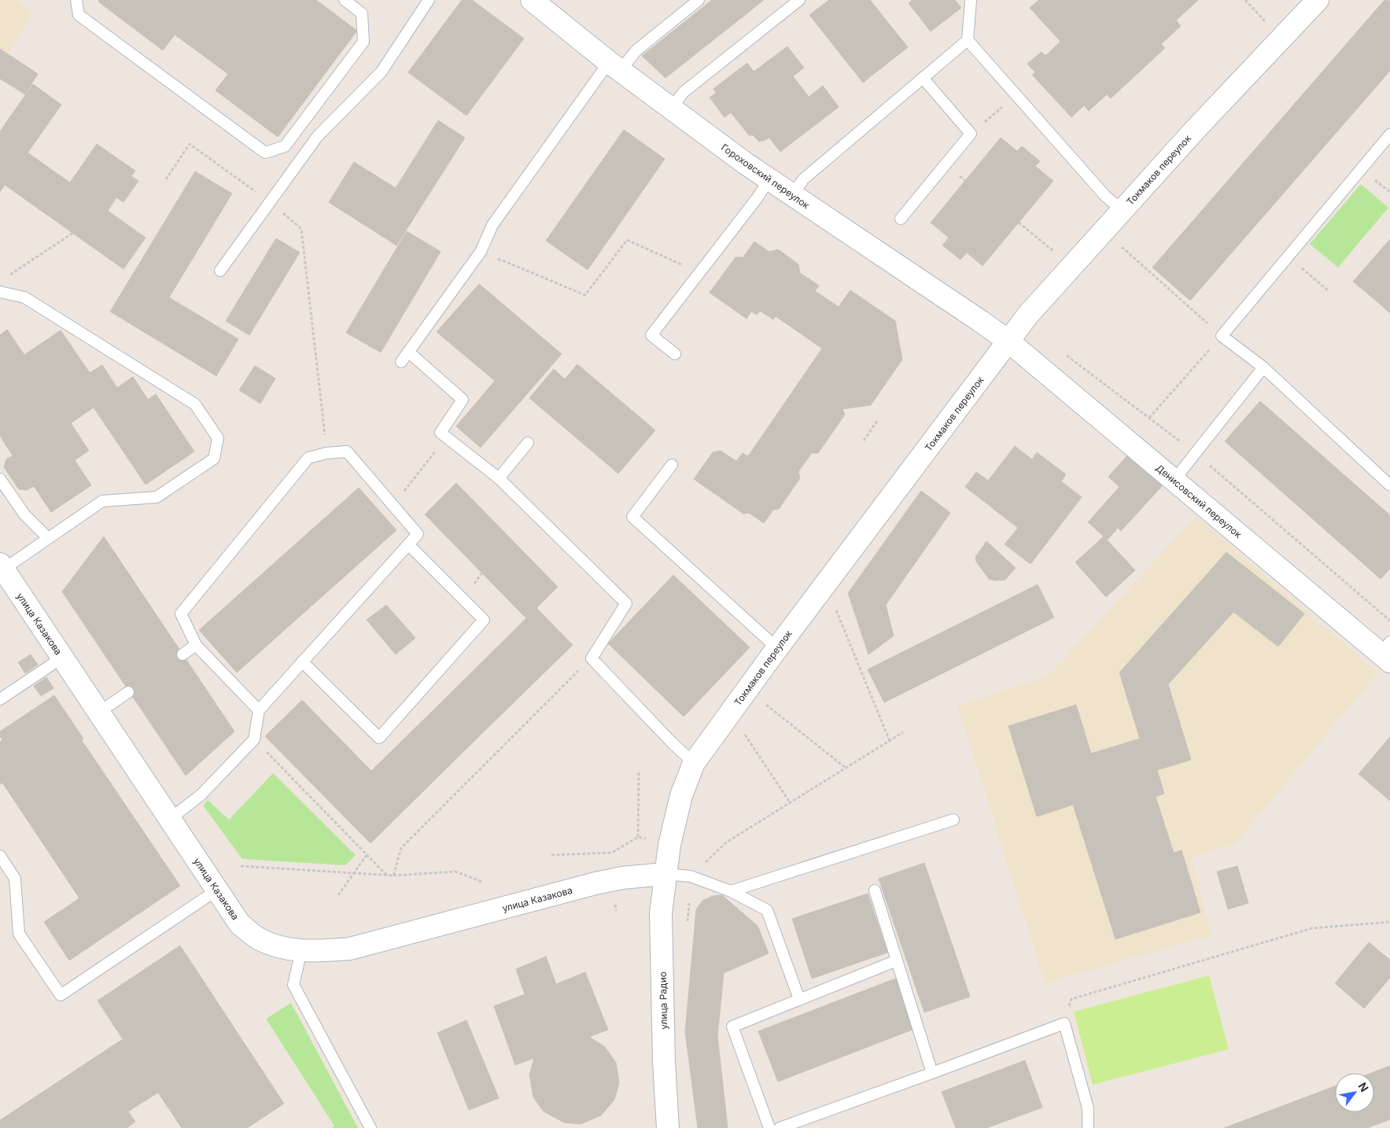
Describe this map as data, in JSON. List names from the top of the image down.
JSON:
{
  "streets": {
    "street": [
      "Токмаков переулок",
      "Гороховский переулок",
      "Денисовский переулок",
      "улица Казакова",
      "улица Радио"
    ]
  },
  "crossings": [
    ["Токмаков переулок", "Гороховский переулок"],
    ["Токмаков переулок", "Денисовский переулок"],
    ["Токмаков переулок", "улица Казакова"],
    ["Токмаков переулок", "улица Радио"],
    ["Гороховский переулок", "Денисовский переулок"],
    ["улица Казакова", "улица Радио"]
  ],
  "north": "top right"
}
